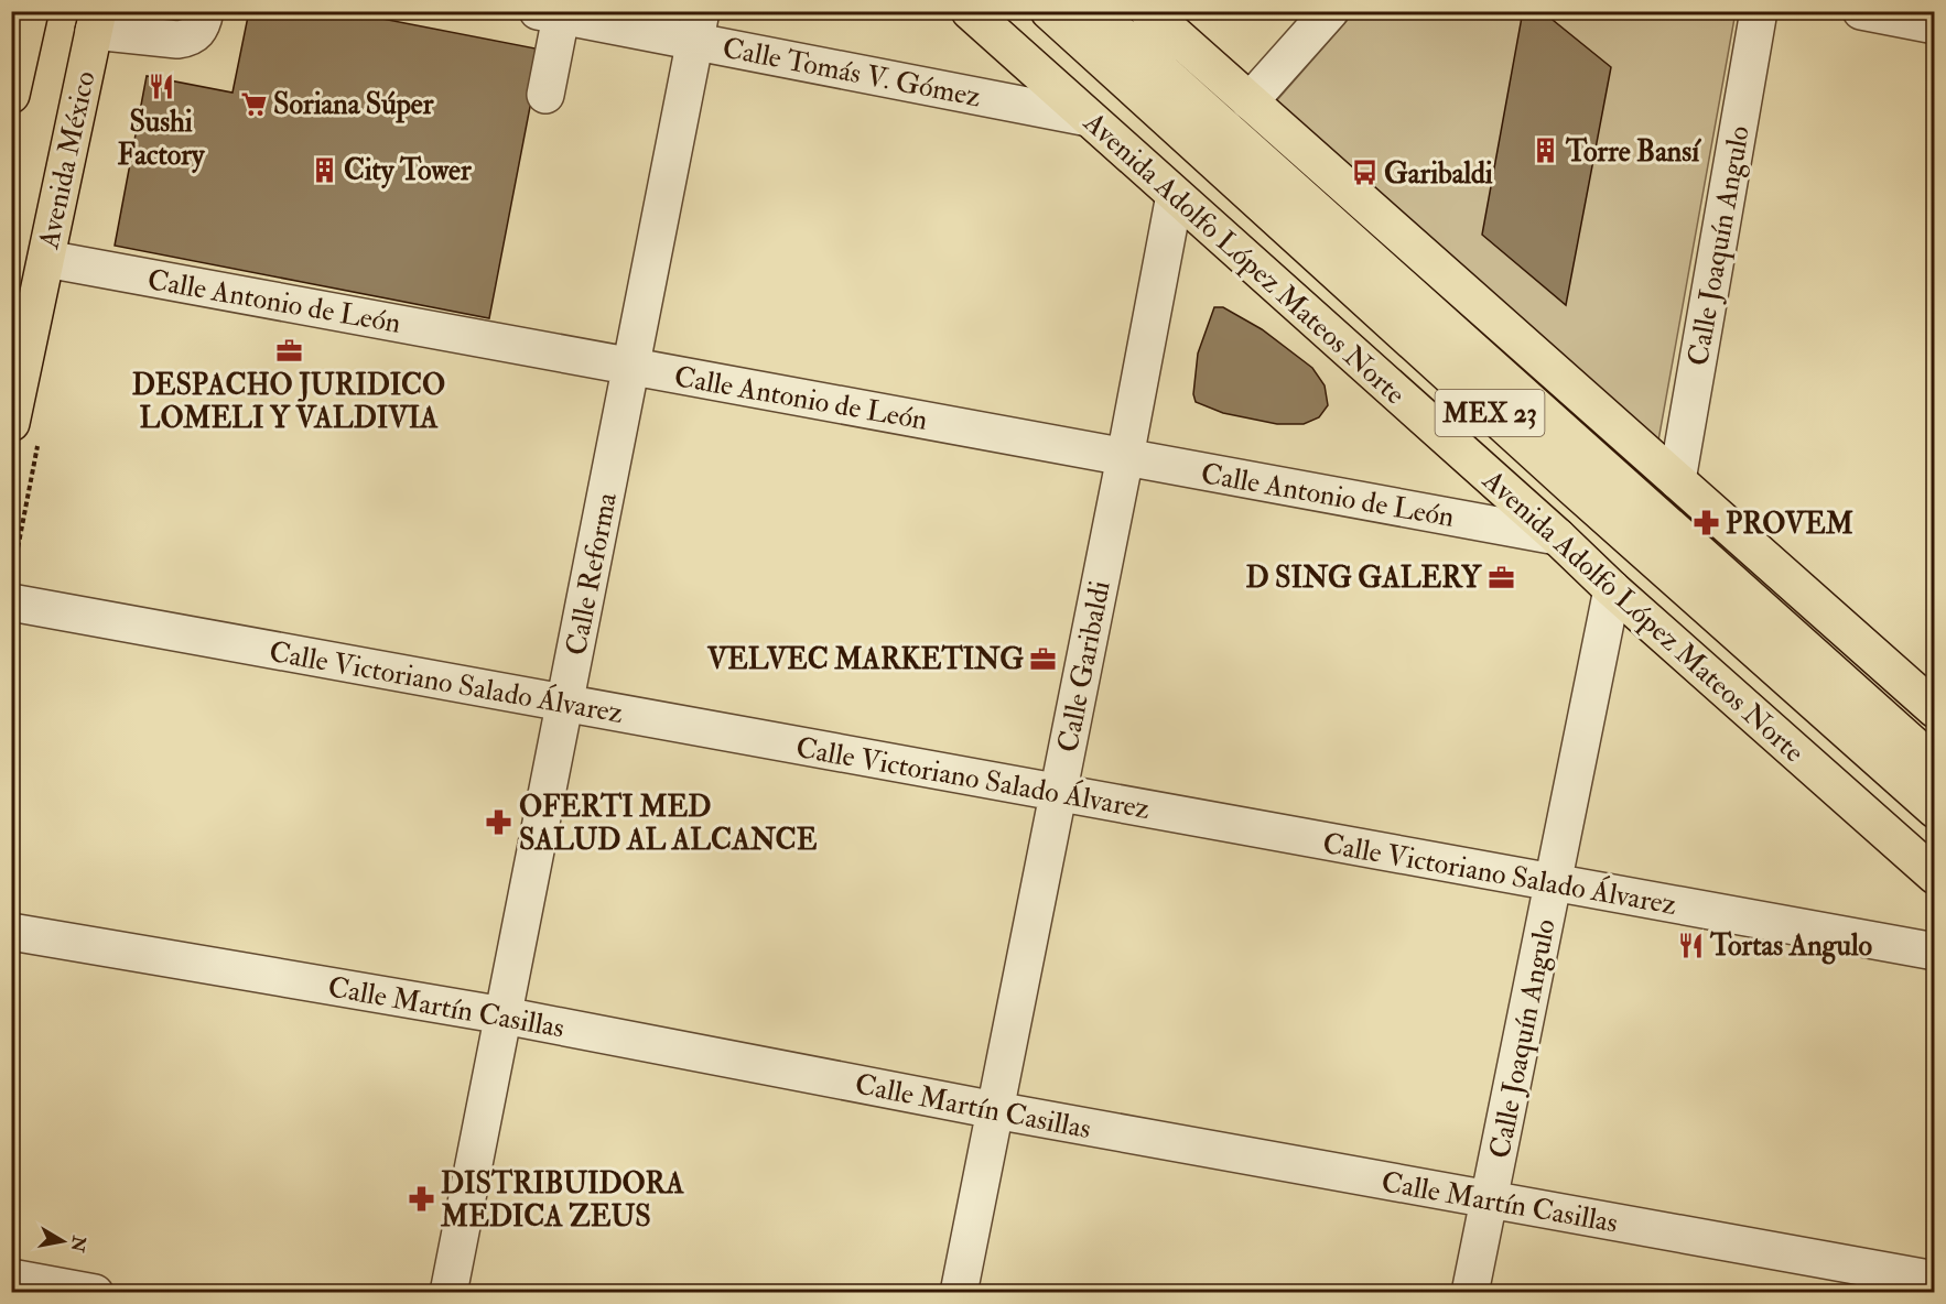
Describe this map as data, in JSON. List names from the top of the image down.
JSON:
{
  "streets": {
    "main road": ["Avenida México", "Avenida Adolfo López Mateos Norte", "MEX 23"],
    "street": [
      "Calle Tomás V. Gómez",
      "Calle Joaquín Angulo",
      "Calle Antonio de León",
      "Calle Reforma",
      "Calle Garibaldi",
      "Calle Victoriano Salado Álvarez",
      "Calle Martín Casillas"
    ]
  },
  "crossings": [
    ["Calle Tomás V. Gómez", "Avenida Adolfo López Mateos Norte"],
    ["Calle Tomás V. Gómez", "Calle Reforma"],
    ["Avenida México", "Calle Antonio de León"],
    ["Calle Joaquín Angulo", "Avenida Adolfo López Mateos Norte"],
    ["Calle Joaquín Angulo", "Calle Victoriano Salado Álvarez"],
    ["Calle Joaquín Angulo", "Calle Martín Casillas"],
    ["Avenida Adolfo López Mateos Norte", "Calle Antonio de León"],
    ["Avenida Adolfo López Mateos Norte", "Calle Garibaldi"],
    ["Calle Antonio de León", "Calle Reforma"],
    ["Calle Antonio de León", "Calle Garibaldi"],
    ["Calle Reforma", "Calle Victoriano Salado Álvarez"],
    ["Calle Reforma", "Calle Martín Casillas"],
    ["Calle Garibaldi", "Calle Victoriano Salado Álvarez"],
    ["Calle Garibaldi", "Calle Martín Casillas"]
  ],
  "places": {
    "restaurant": ["Sushi Factory", "Tortas Angulo"],
    "supermarket": ["Soriana Súper"],
    "building": ["Torre Bansí", "City Tower"],
    "bus stop": ["Garibaldi"],
    "office": ["DESPACHO JURIDICO LOMELI Y VALDIVIA", "D SING GALERY", "VELVEC MARKETING"],
    "pharmacy": ["PROVEM", "OFERTI MED SALUD AL ALCANCE", "DISTRIBUIDORA MEDICA ZEUS"]
  },
  "north": "right"
}
